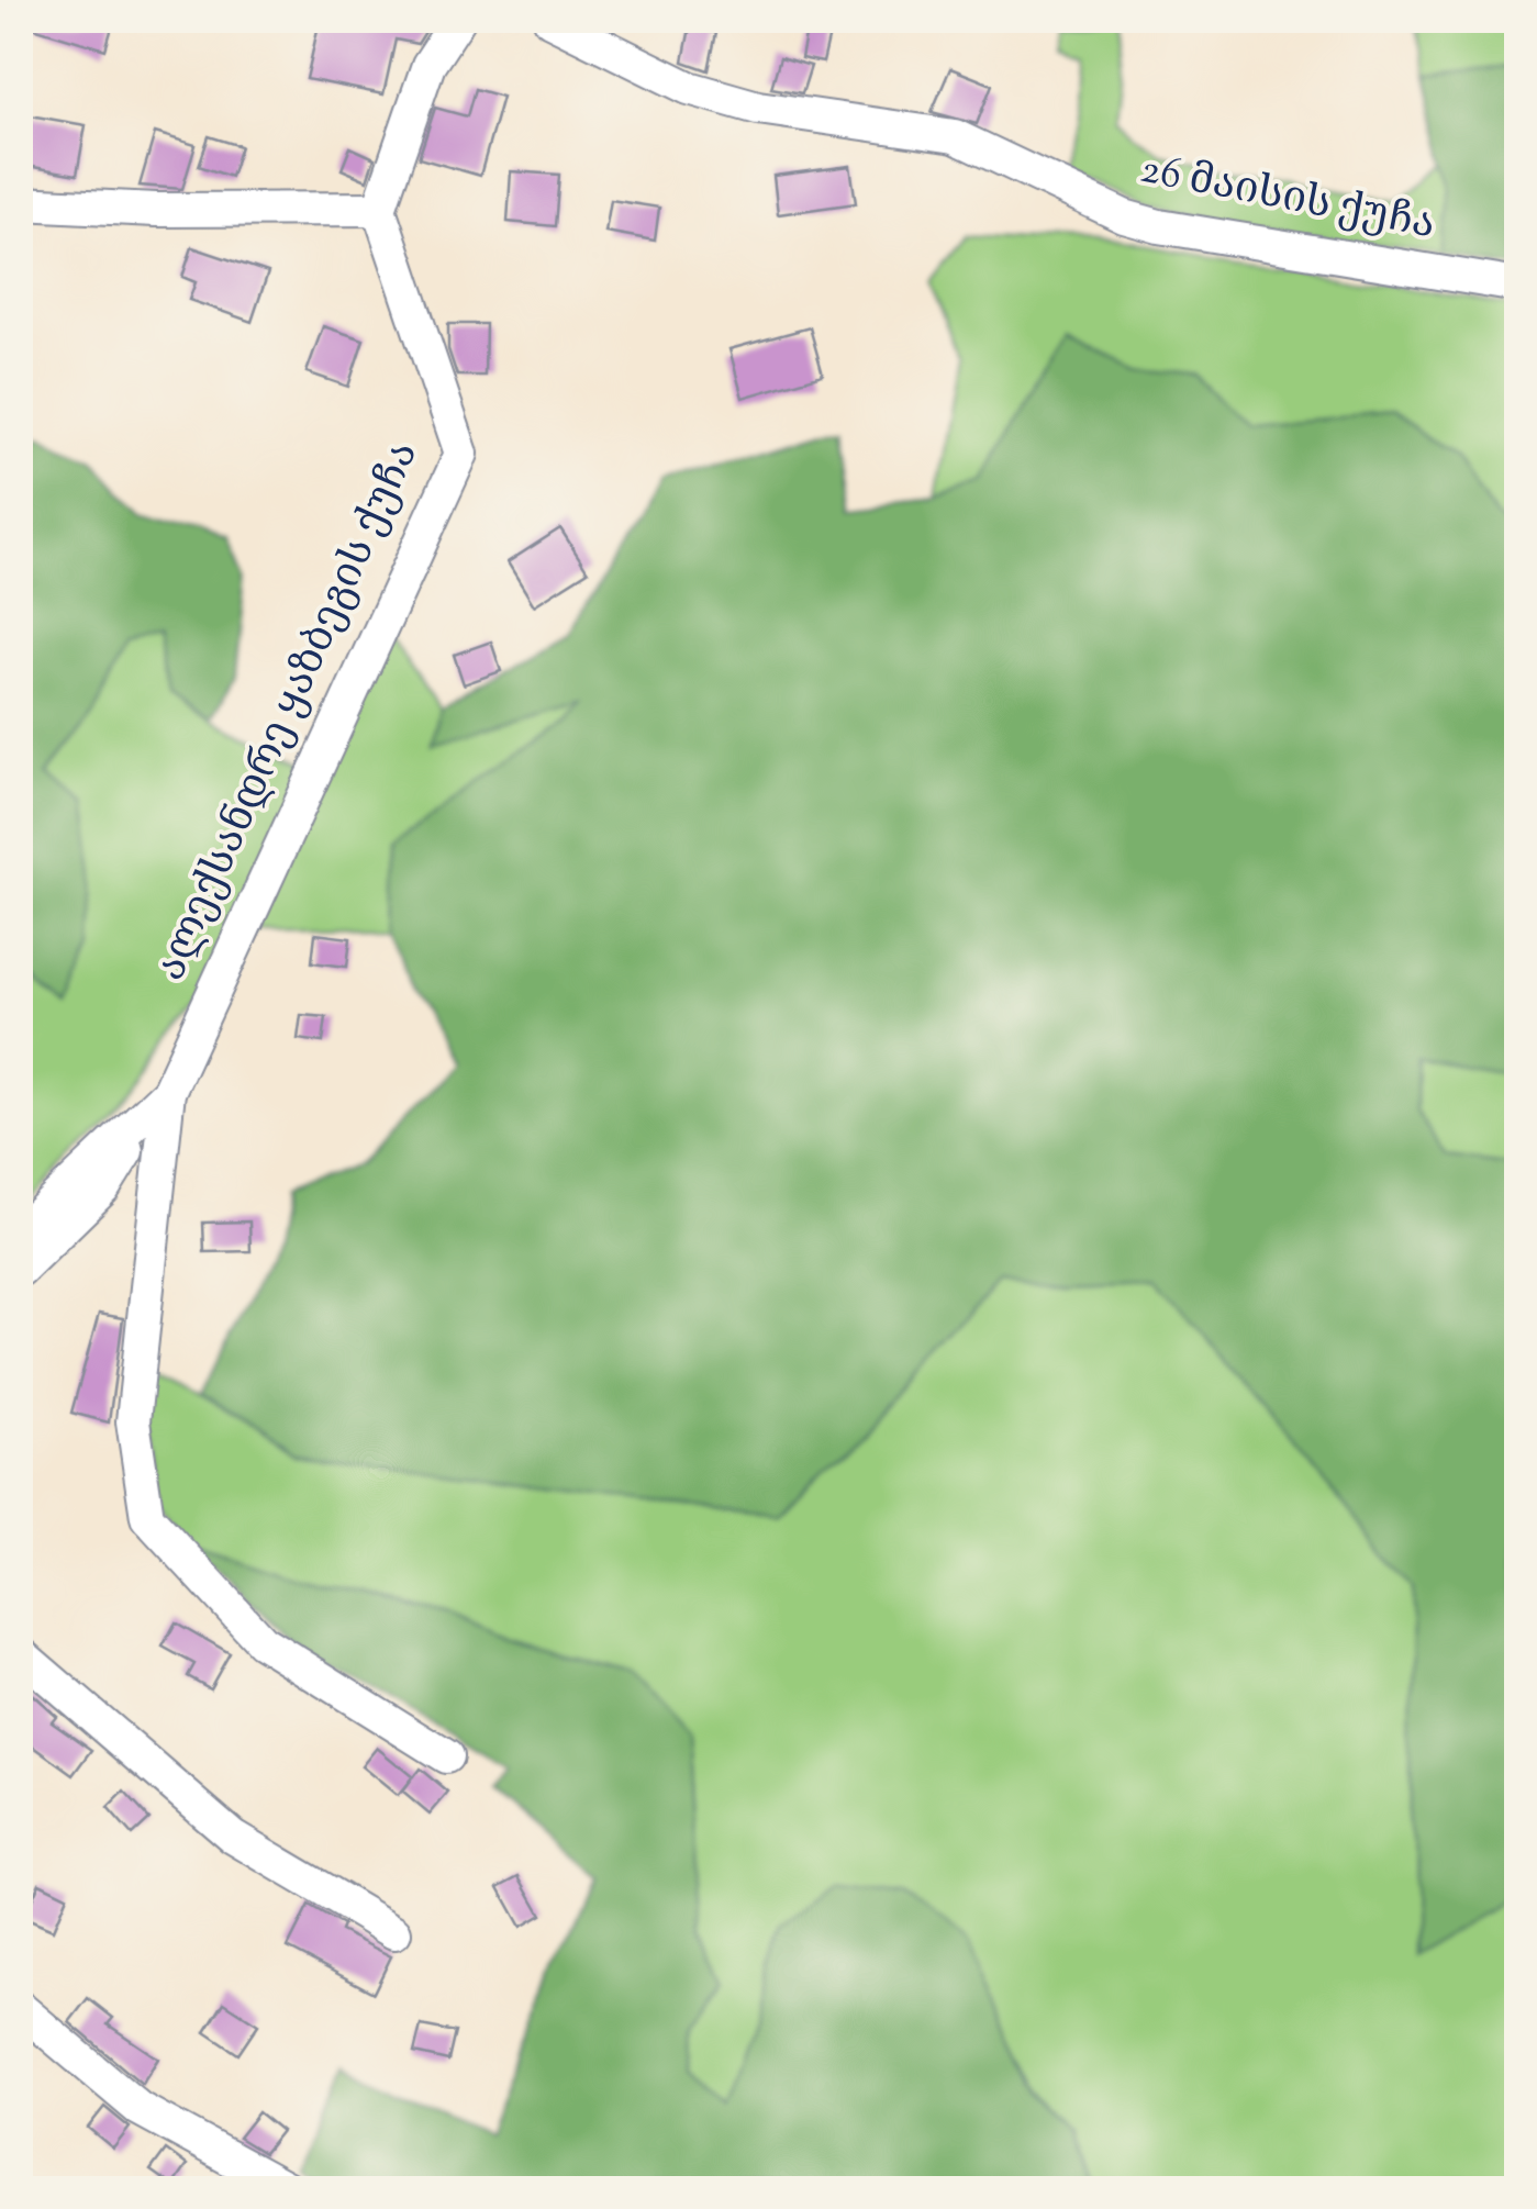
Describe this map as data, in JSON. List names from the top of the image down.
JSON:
{
  "streets": {
    "street": ["26 მაისის ქუჩა", "ალექსანდრე ყაზბეგის ქუჩა"]
  }
}
